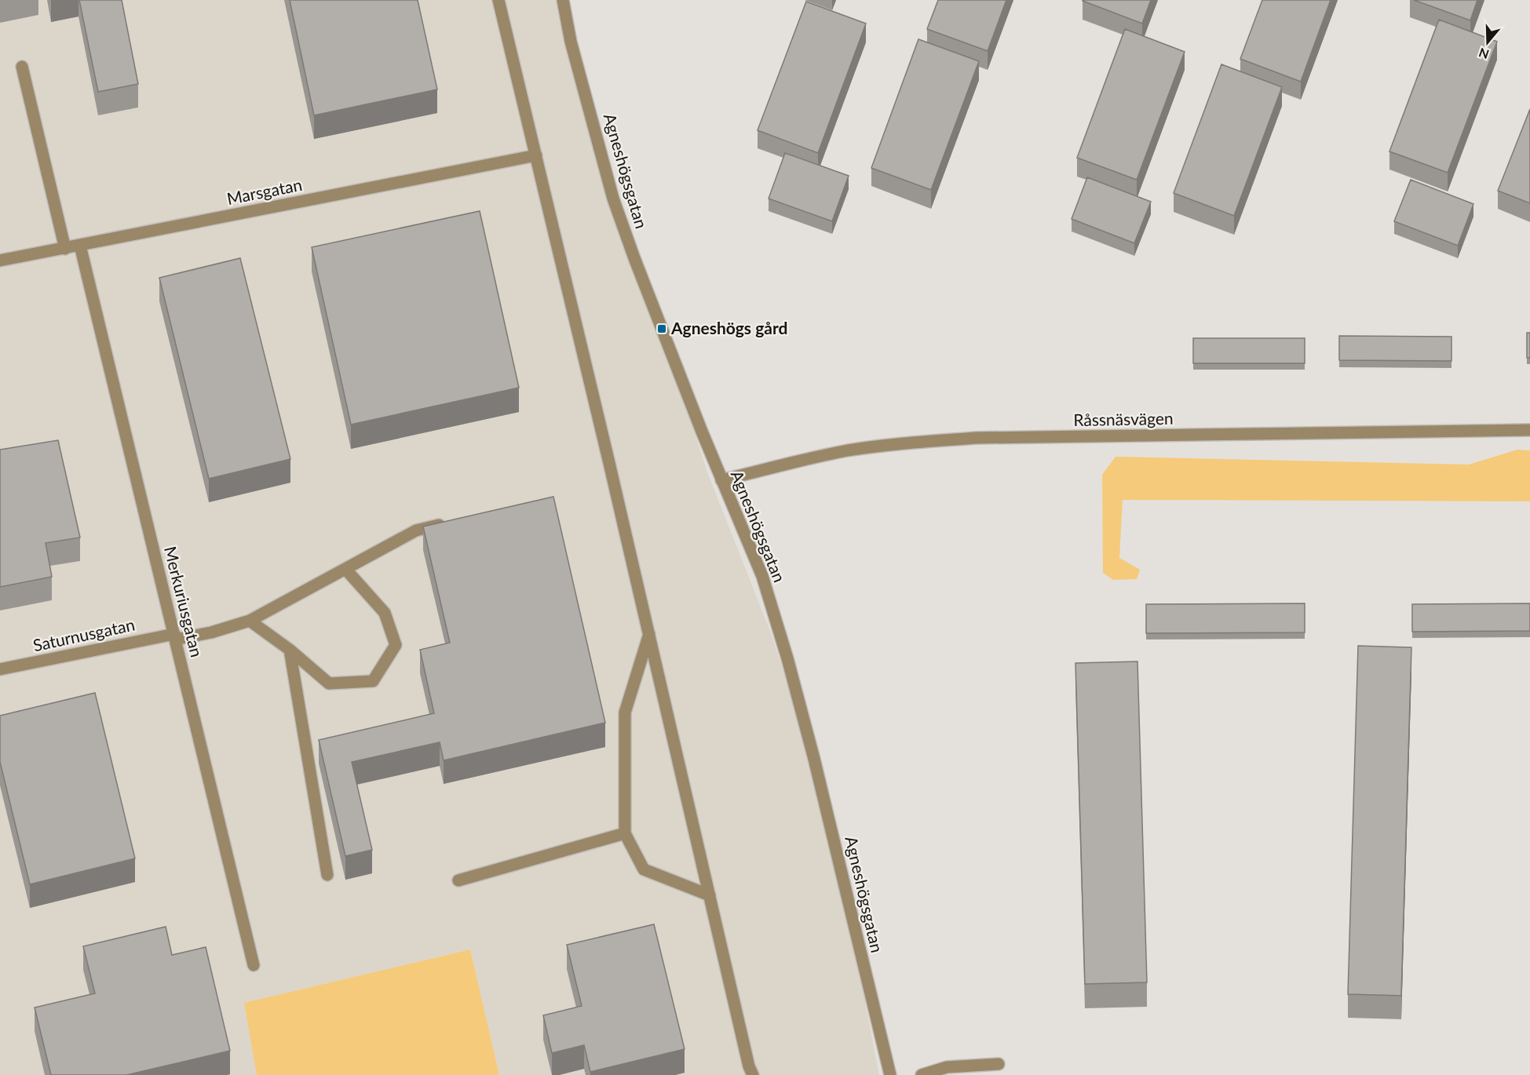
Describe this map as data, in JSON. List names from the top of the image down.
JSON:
{
  "streets": {
    "street": [
      "Agneshögsgatan",
      "Marsgatan",
      "Råssnäsvägen",
      "Merkuriusgatan",
      "Saturnusgatan"
    ]
  },
  "crossings": [
    ["Agneshögsgatan", "Råssnäsvägen"],
    ["Marsgatan", "Merkuriusgatan"],
    ["Merkuriusgatan", "Saturnusgatan"]
  ],
  "places": {
    "transit": ["Agneshögs gård"]
  },
  "north": "bottom"
}
